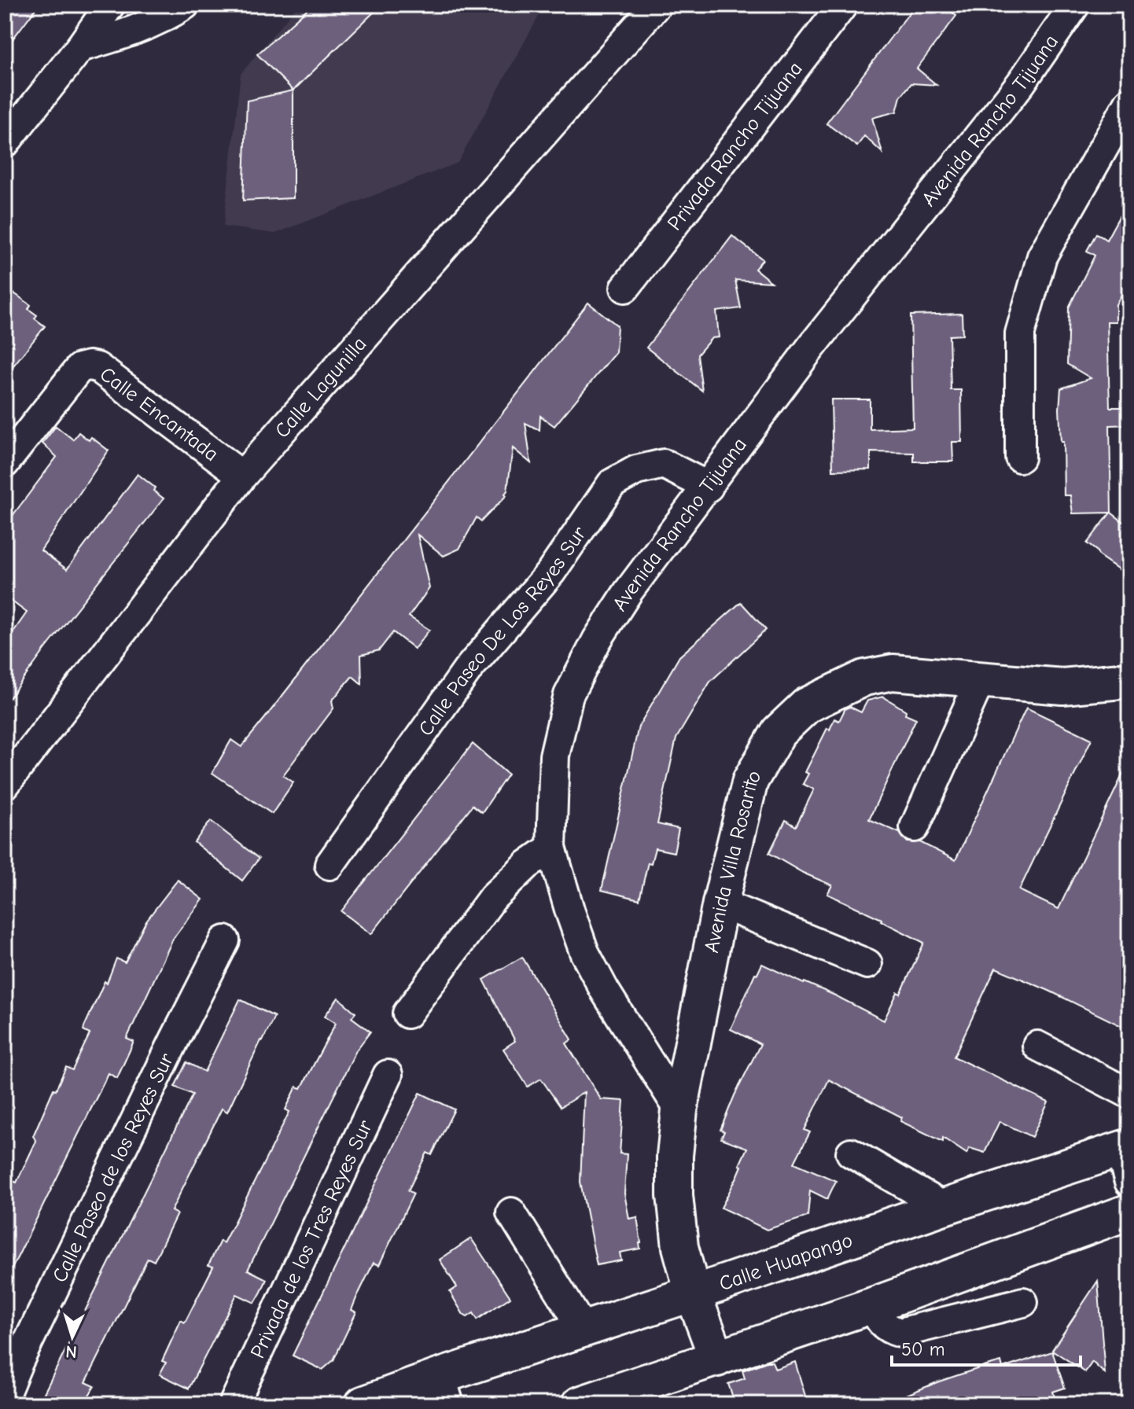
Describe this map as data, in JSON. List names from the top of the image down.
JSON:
{
  "streets": {
    "main road": ["Avenida Villa Rosarito", "Calle Huapango"],
    "street": [
      "Avenida Rancho Tijuana",
      "Privada Rancho Tijuana",
      "Calle Lagunilla",
      "Calle Encantada",
      "Calle Paseo De Los Reyes Sur",
      "Calle Paseo de los Reyes Sur",
      "Privada de los Tres Reyes Sur"
    ]
  },
  "crossings": [
    ["Avenida Rancho Tijuana", "Calle Paseo De Los Reyes Sur"],
    ["Avenida Rancho Tijuana", "Avenida Villa Rosarito"],
    ["Calle Lagunilla", "Calle Encantada"],
    ["Avenida Villa Rosarito", "Calle Huapango"]
  ],
  "scale_bar": "50 m",
  "north": "bottom"
}
